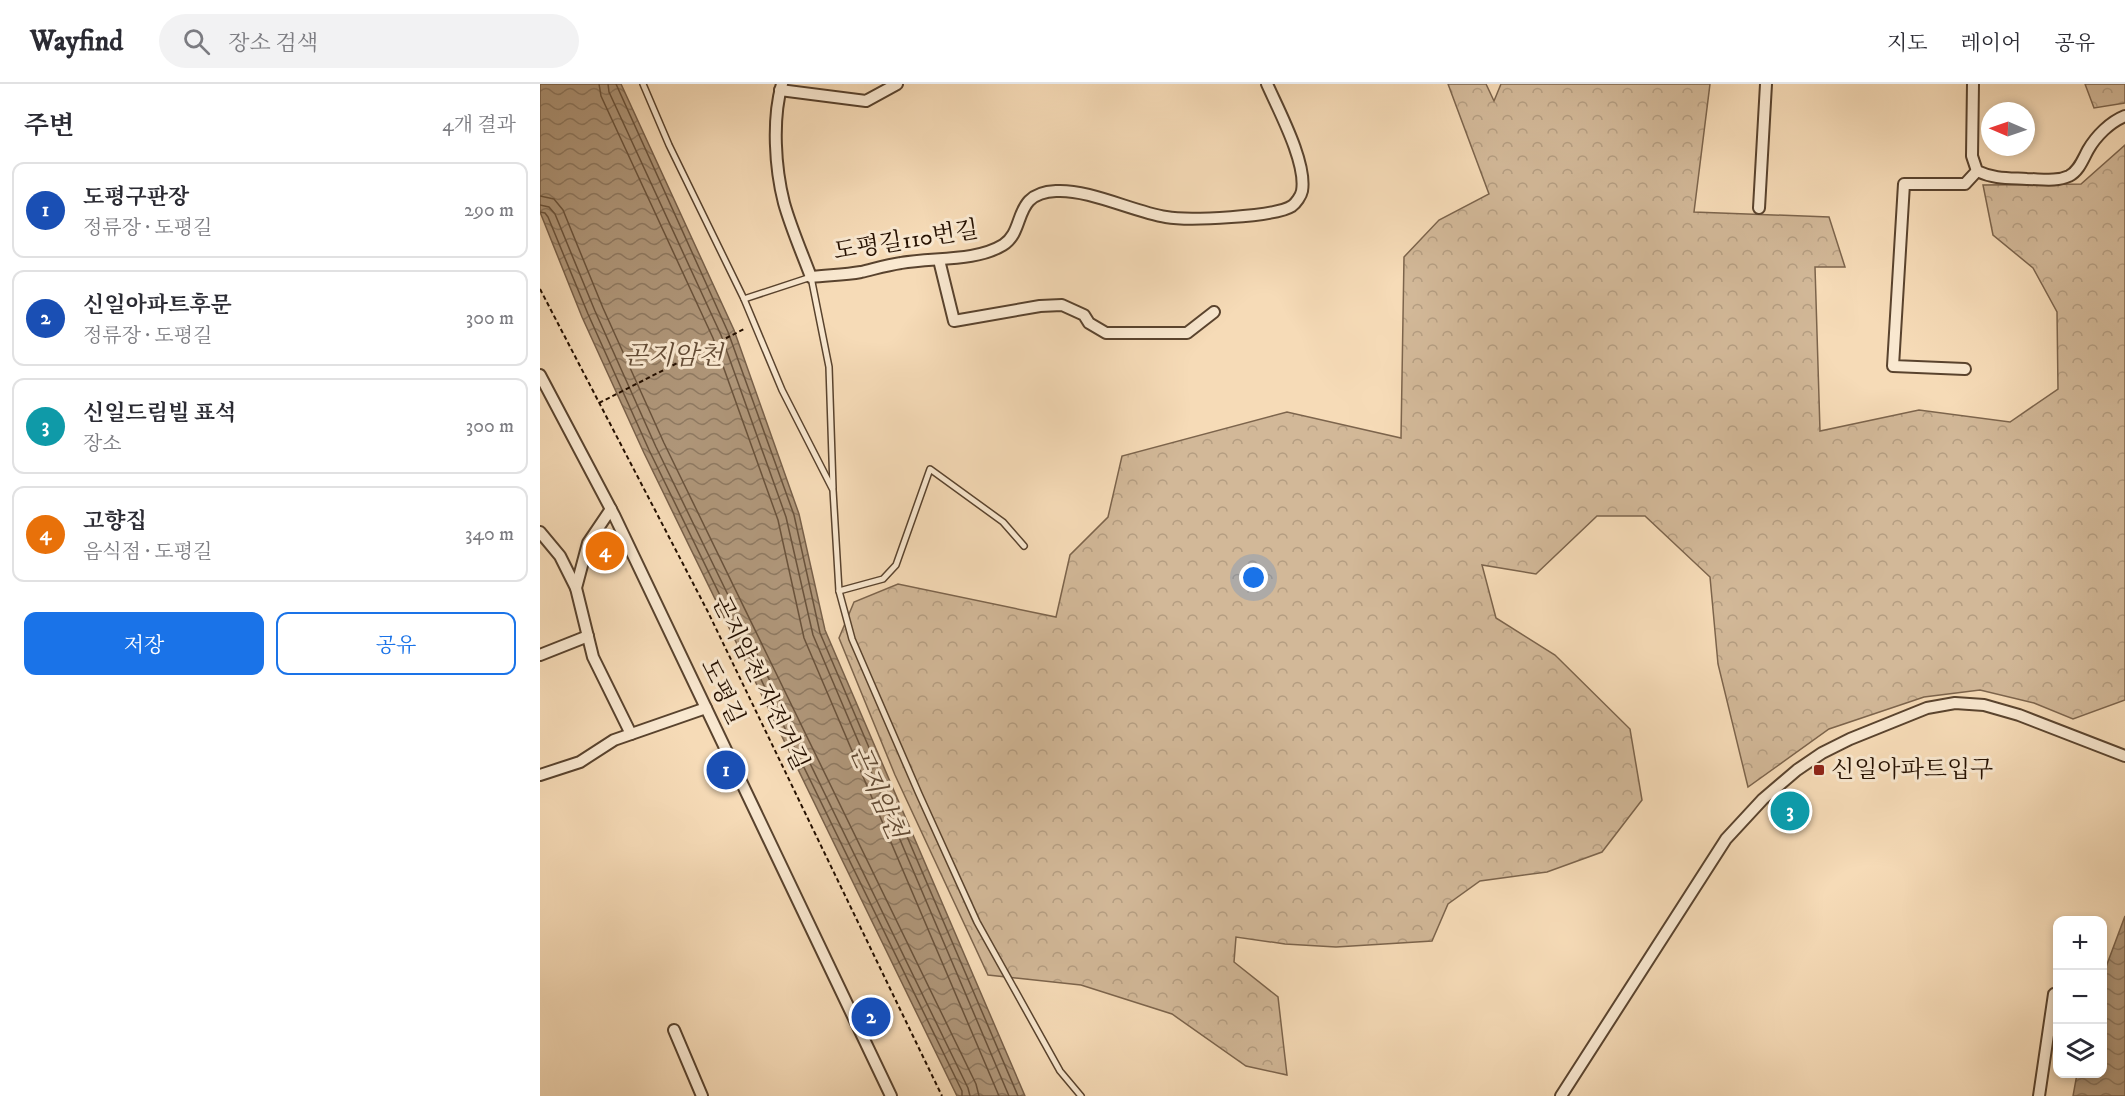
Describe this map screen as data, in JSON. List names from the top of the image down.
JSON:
{
  "streets": {
    "street": ["도평길110번길", "도평길"],
    "path": ["곤지암천 자전거길"]
  },
  "water": ["곤지암천"],
  "places": {
    "transit": ["신일아파트입구"]
  },
  "north": "left",
  "page": {
    "header": "Wayfind",
    "search": "장소 검색",
    "nav": ["지도", "레이어", "공유"],
    "heading": ["주변", "4개 결과"],
    "list": [
      {
        "mark": "1",
        "name": "도평구판장",
        "note": "정류장 · 도평길",
        "value": "290 m"
      },
      {
        "mark": "2",
        "name": "신일아파트후문",
        "note": "정류장 · 도평길",
        "value": "300 m"
      },
      {
        "mark": "3",
        "name": "신일드림빌 표석",
        "note": "장소",
        "value": "300 m"
      },
      {
        "mark": "4",
        "name": "고향집",
        "note": "음식점 · 도평길",
        "value": "340 m"
      }
    ],
    "pins": [
      "4",
      "1",
      "3",
      "2"
    ],
    "buttons": ["저장", "공유"],
    "map_buttons": ["+", "−"]
  }
}
